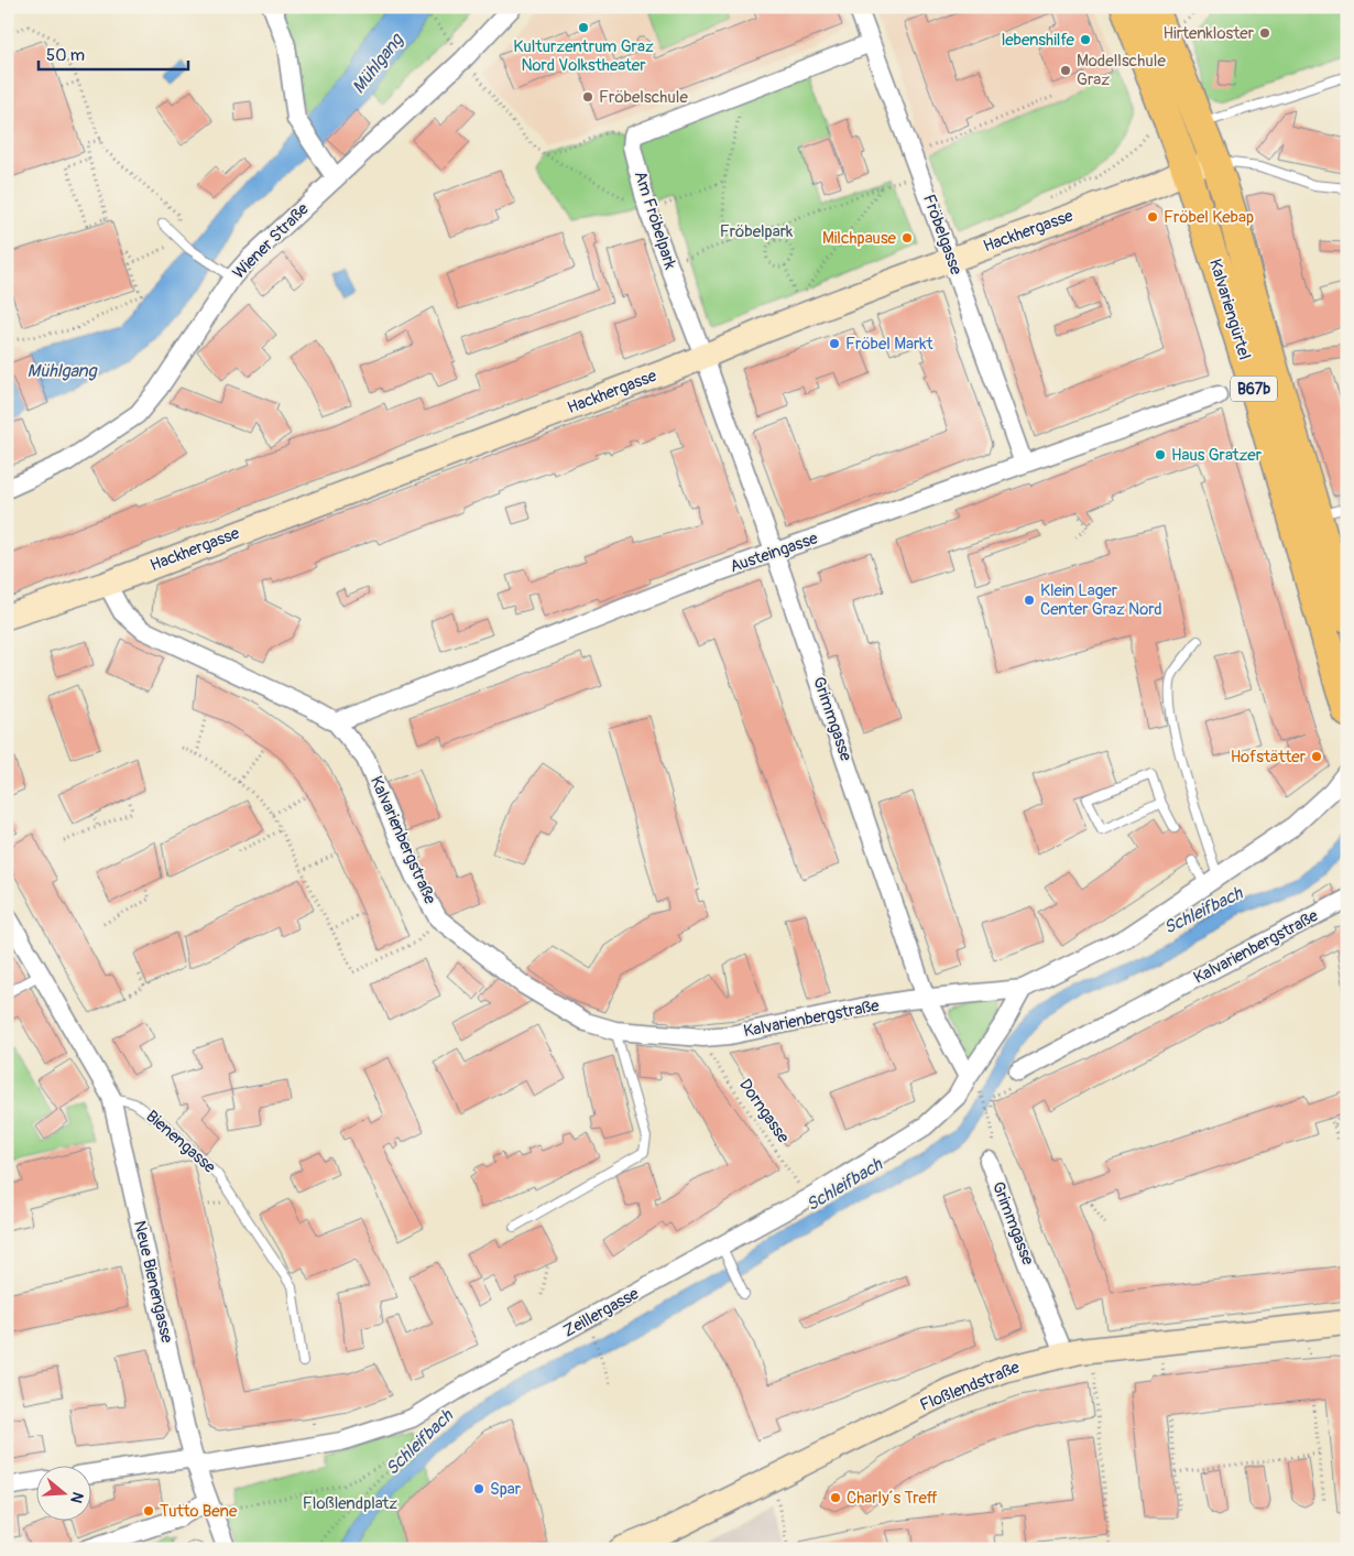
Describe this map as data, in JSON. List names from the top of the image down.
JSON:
{
  "streets": {
    "main road": [
      "Hackhergasse",
      "Kalvariengürtel",
      "B67b",
      "Floßlendstraße"
    ],
    "street": [
      "Am Fröbelpark",
      "Fröbelgasse",
      "Wiener Straße",
      "Austeingasse",
      "Grimmgasse",
      "Kalvarienbergstraße",
      "Neue Bienengasse",
      "Zeillergasse"
    ],
    "lane": ["Bienengasse"],
    "path": ["Dorngasse"]
  },
  "crossings": [
    ["Am Fröbelpark", "Hackhergasse"],
    ["Am Fröbelpark", "Grimmgasse"],
    ["Hackhergasse", "Fröbelgasse"],
    ["Hackhergasse", "Kalvariengürtel"],
    ["Hackhergasse", "Grimmgasse"],
    ["Hackhergasse", "Kalvarienbergstraße"],
    ["Fröbelgasse", "Austeingasse"],
    ["Austeingasse", "Grimmgasse"],
    ["Austeingasse", "Kalvarienbergstraße"],
    ["Grimmgasse", "Kalvarienbergstraße"],
    ["Grimmgasse", "Zeillergasse"],
    ["Grimmgasse", "Floßlendstraße"],
    ["Kalvarienbergstraße", "Dorngasse"],
    ["Dorngasse", "Zeillergasse"],
    ["Bienengasse", "Neue Bienengasse"],
    ["Neue Bienengasse", "Zeillergasse"]
  ],
  "water": ["Mühlgang", "Schleifbach"],
  "parks": ["Fröbelpark", "Floßlendplatz"],
  "places": [
    "Kulturzentrum Graz Nord Volkstheater",
    "Hirtenkloster",
    "lebenshilfe",
    "Modellschule Graz",
    "Fröbelschule",
    "Fröbel Kebap",
    "Milchpause",
    "Fröbel Markt",
    "Haus Gratzer",
    "Klein Lager Center Graz Nord",
    "Hofstätter",
    "Spar",
    "Charly´s Treff",
    "Tutto Bene"
  ],
  "scale_bar": "50 m",
  "north": "right"
}
